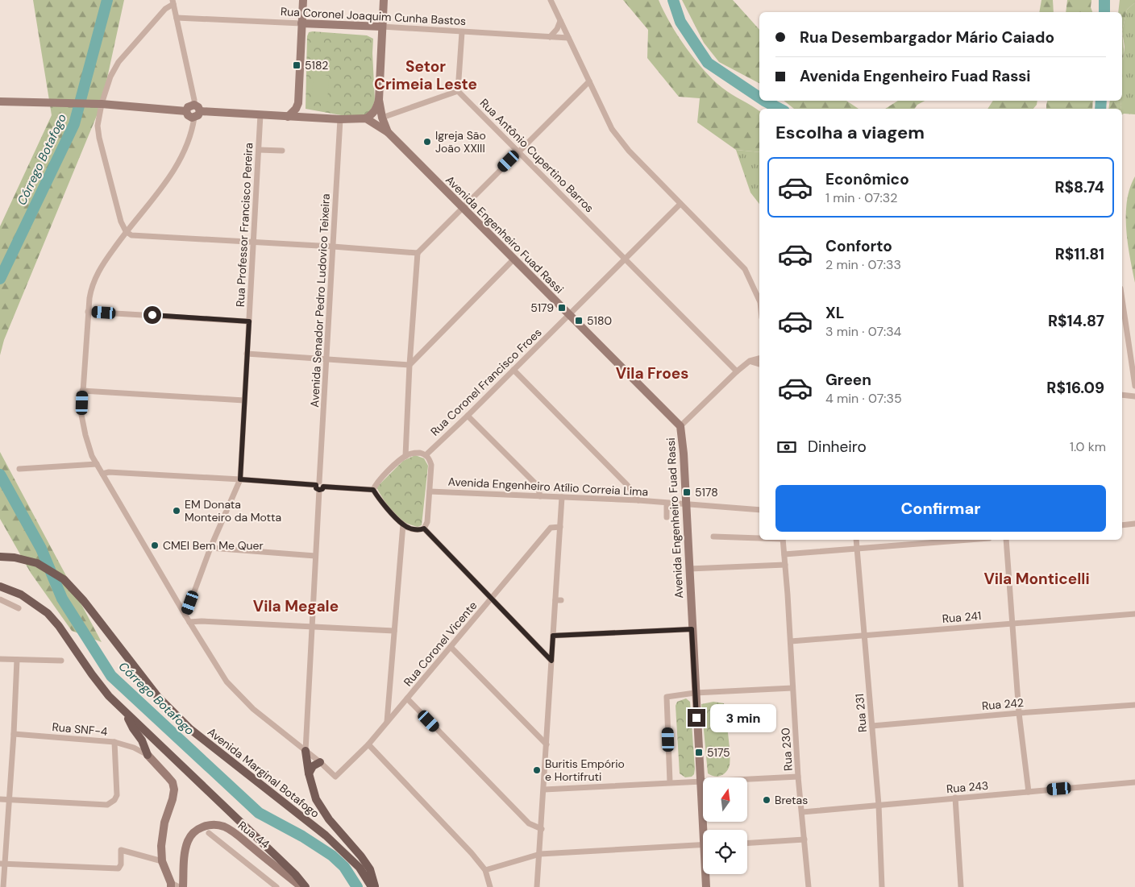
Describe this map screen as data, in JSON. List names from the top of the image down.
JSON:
{
  "streets": {
    "main road": [
      "Rua Coronel Joaquim Cunha Bastos",
      "Avenida Engenheiro Fuad Rassi",
      "Avenida Marginal Botafogo",
      "Rua 44"
    ],
    "street": [
      "Rua Antônio Cupertino Barros",
      "Rua Professor Francisco Pereira",
      "Avenida Senador Pedro Ludovico Teixeira",
      "Rua Coronel Francisco Froes",
      "Avenida Engenheiro Atílio Correia Lima",
      "Rua 241",
      "Rua Coronel Vicente",
      "Rua 242",
      "Rua 231",
      "Rua SNF-4",
      "Rua 230",
      "Rua 243"
    ]
  },
  "crossings": [
    ["Rua Coronel Joaquim Cunha Bastos", "Avenida Engenheiro Fuad Rassi"],
    ["Rua Coronel Joaquim Cunha Bastos", "Avenida Senador Pedro Ludovico Teixeira"],
    ["Rua Antônio Cupertino Barros", "Rua Coronel Francisco Froes"],
    ["Avenida Engenheiro Fuad Rassi", "Avenida Senador Pedro Ludovico Teixeira"],
    ["Avenida Engenheiro Fuad Rassi", "Rua Coronel Francisco Froes"],
    ["Avenida Engenheiro Fuad Rassi", "Avenida Engenheiro Atílio Correia Lima"],
    ["Rua 241", "Rua 231"],
    ["Rua 241", "Rua 230"],
    ["Rua 242", "Rua 231"],
    ["Rua 231", "Rua 243"],
    ["Rua 230", "Rua 243"]
  ],
  "districts": [
    "Setor Crimeia Leste",
    "Vila Froes",
    "Vila Monticelli",
    "Vila Megale"
  ],
  "water": ["Córrego Botafogo"],
  "places": {
    "transit": [
      "5182",
      "5179",
      "5180",
      "5178",
      "5175"
    ],
    "other": [
      "Igreja São João XXIII",
      "EM Donata Monteiro da Motta",
      "CMEI Bem Me Quer",
      "Buritis Empório e Hortifruti",
      "Bretas"
    ]
  },
  "north": "top",
  "page": {
    "banner": ["Rua Desembargador Mário Caiado", "Avenida Engenheiro Fuad Rassi"],
    "heading": "Escolha a viagem",
    "list": [
      {
        "name": "Econômico",
        "note": "1 min · 07:32",
        "value": "R$8.74"
      },
      {
        "name": "Conforto",
        "note": "2 min · 07:33",
        "value": "R$11.81"
      },
      {
        "name": "XL",
        "note": "3 min · 07:34",
        "value": "R$14.87"
      },
      {
        "name": "Green",
        "note": "4 min · 07:35",
        "value": "R$16.09"
      }
    ],
    "pay": ["Dinheiro", "1.0 km"],
    "buttons": "Confirmar",
    "bubble": "3 min"
  }
}
